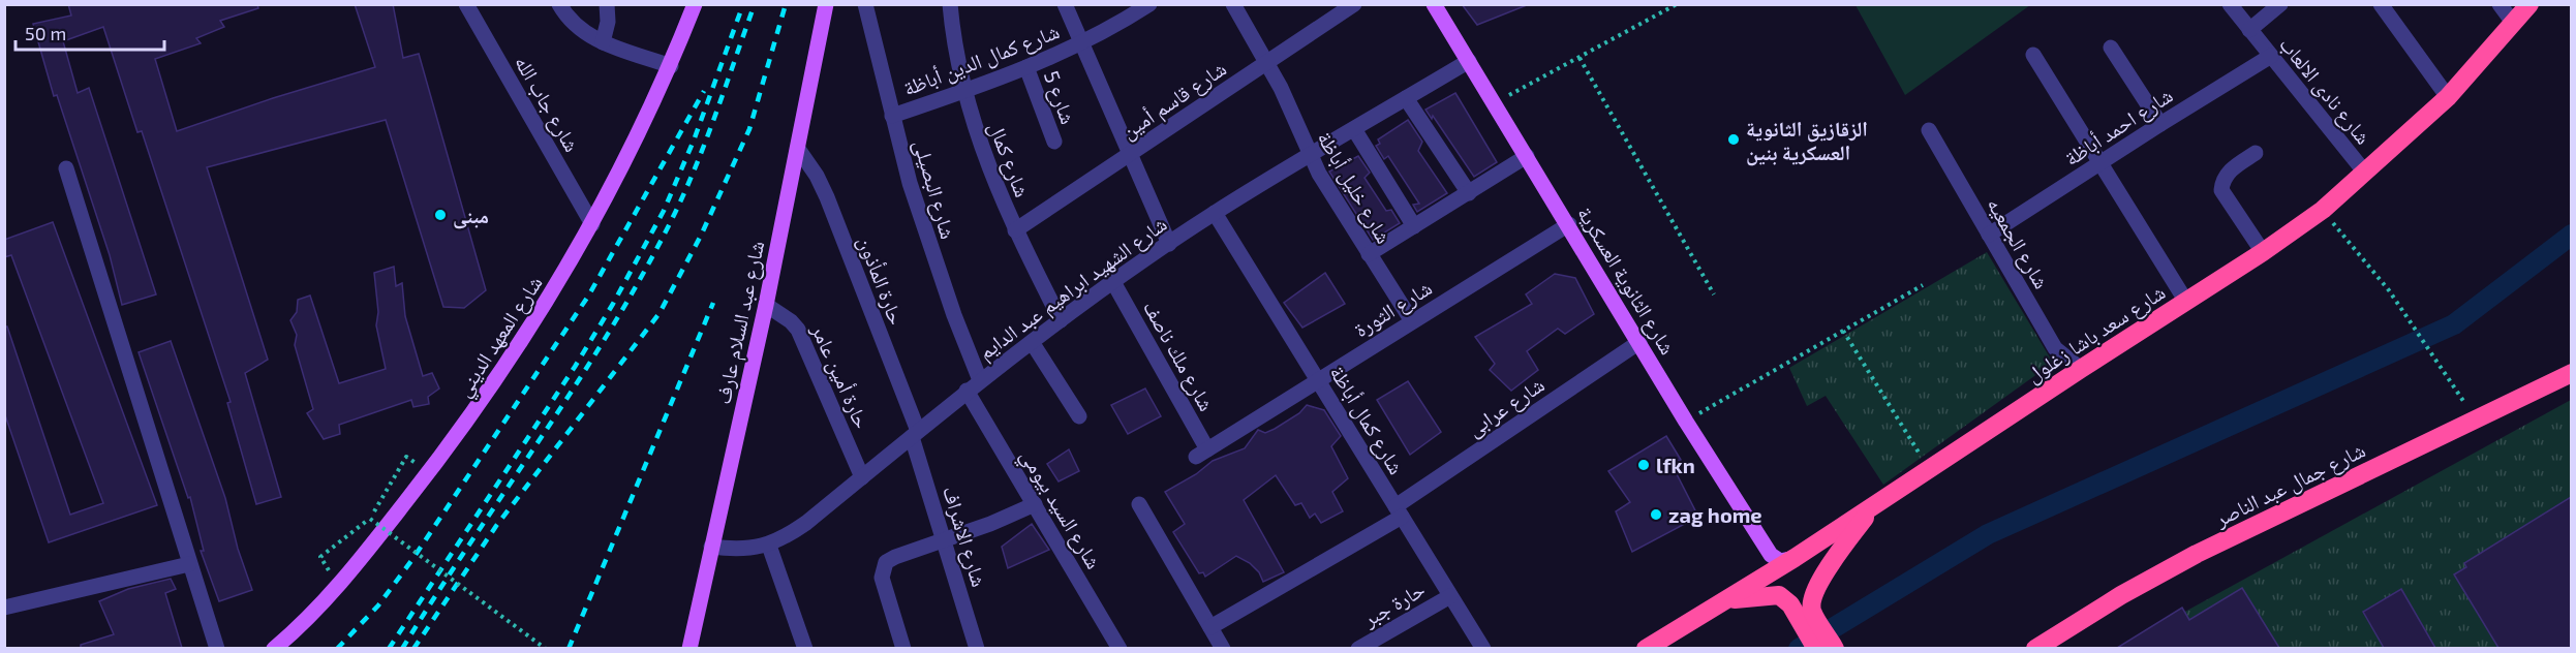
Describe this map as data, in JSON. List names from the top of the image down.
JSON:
{
  "streets": {
    "highway": ["شارع سعد باشا زغلول", "شارع جمال عبد الناصر"],
    "main road": ["شارع الثانوية العسكرية", "شارع عبد السلام عارف", "شارع المعهد الديني"],
    "street": [
      "شارع كمال الدين أباظة",
      "شارع نادى الالعاب",
      "شارع 5",
      "شارع قاسم أمين",
      "شارع جاب الله",
      "شارع احمد أباظة",
      "شارع كمال",
      "شارع خليل أباظة",
      "شارع البصيلى",
      "شارع الجمعيه",
      "حارة المأذون",
      "شارع الشهيد ابراهيم عبد الدايم",
      "شارع الثورة",
      "شارع ملك ناصف",
      "حارة أمين عامر",
      "شارع عرابى",
      "شارع كمال أباظة",
      "شارع السيد بيومي",
      "شارع الاشراف",
      "حارة جبر"
    ]
  },
  "crossings": [
    ["شارع كمال الدين أباظة", "شارع 5"],
    ["شارع كمال الدين أباظة", "شارع كمال"],
    ["شارع كمال الدين أباظة", "شارع البصيلى"],
    ["شارع نادى الالعاب", "شارع احمد أباظة"],
    ["شارع نادى الالعاب", "شارع سعد باشا زغلول"],
    ["شارع قاسم أمين", "شارع كمال"],
    ["شارع قاسم أمين", "شارع خليل أباظة"],
    ["شارع جاب الله", "شارع المعهد الديني"],
    ["شارع احمد أباظة", "شارع الجمعيه"],
    ["شارع كمال", "شارع الشهيد ابراهيم عبد الدايم"],
    ["شارع خليل أباظة", "شارع الشهيد ابراهيم عبد الدايم"],
    ["شارع خليل أباظة", "شارع الثورة"],
    ["شارع البصيلى", "شارع الشهيد ابراهيم عبد الدايم"],
    ["شارع الجمعيه", "شارع سعد باشا زغلول"],
    ["حارة المأذون", "شارع الشهيد ابراهيم عبد الدايم"],
    ["حارة المأذون", "شارع عبد السلام عارف"],
    ["حارة المأذون", "شارع الاشراف"],
    ["شارع الثانوية العسكرية", "شارع الشهيد ابراهيم عبد الدايم"],
    ["شارع الثانوية العسكرية", "شارع الثورة"],
    ["شارع الثانوية العسكرية", "شارع سعد باشا زغلول"],
    ["شارع الثانوية العسكرية", "شارع عرابى"],
    ["شارع الشهيد ابراهيم عبد الدايم", "شارع عبد السلام عارف"],
    ["شارع الشهيد ابراهيم عبد الدايم", "شارع ملك ناصف"],
    ["شارع الشهيد ابراهيم عبد الدايم", "حارة أمين عامر"],
    ["شارع الشهيد ابراهيم عبد الدايم", "شارع كمال أباظة"],
    ["شارع الشهيد ابراهيم عبد الدايم", "شارع السيد بيومي"],
    ["شارع الشهيد ابراهيم عبد الدايم", "شارع الاشراف"],
    ["شارع الثورة", "شارع ملك ناصف"],
    ["شارع الثورة", "شارع كمال أباظة"],
    ["شارع عبد السلام عارف", "حارة أمين عامر"],
    ["شارع عرابى", "شارع كمال أباظة"],
    ["شارع كمال أباظة", "حارة جبر"]
  ],
  "places": [
    "الزقازيق الثانوية العسكرية بنين",
    "مبنى",
    "lfkn",
    "zag home"
  ],
  "scale_bar": "50 m"
}
